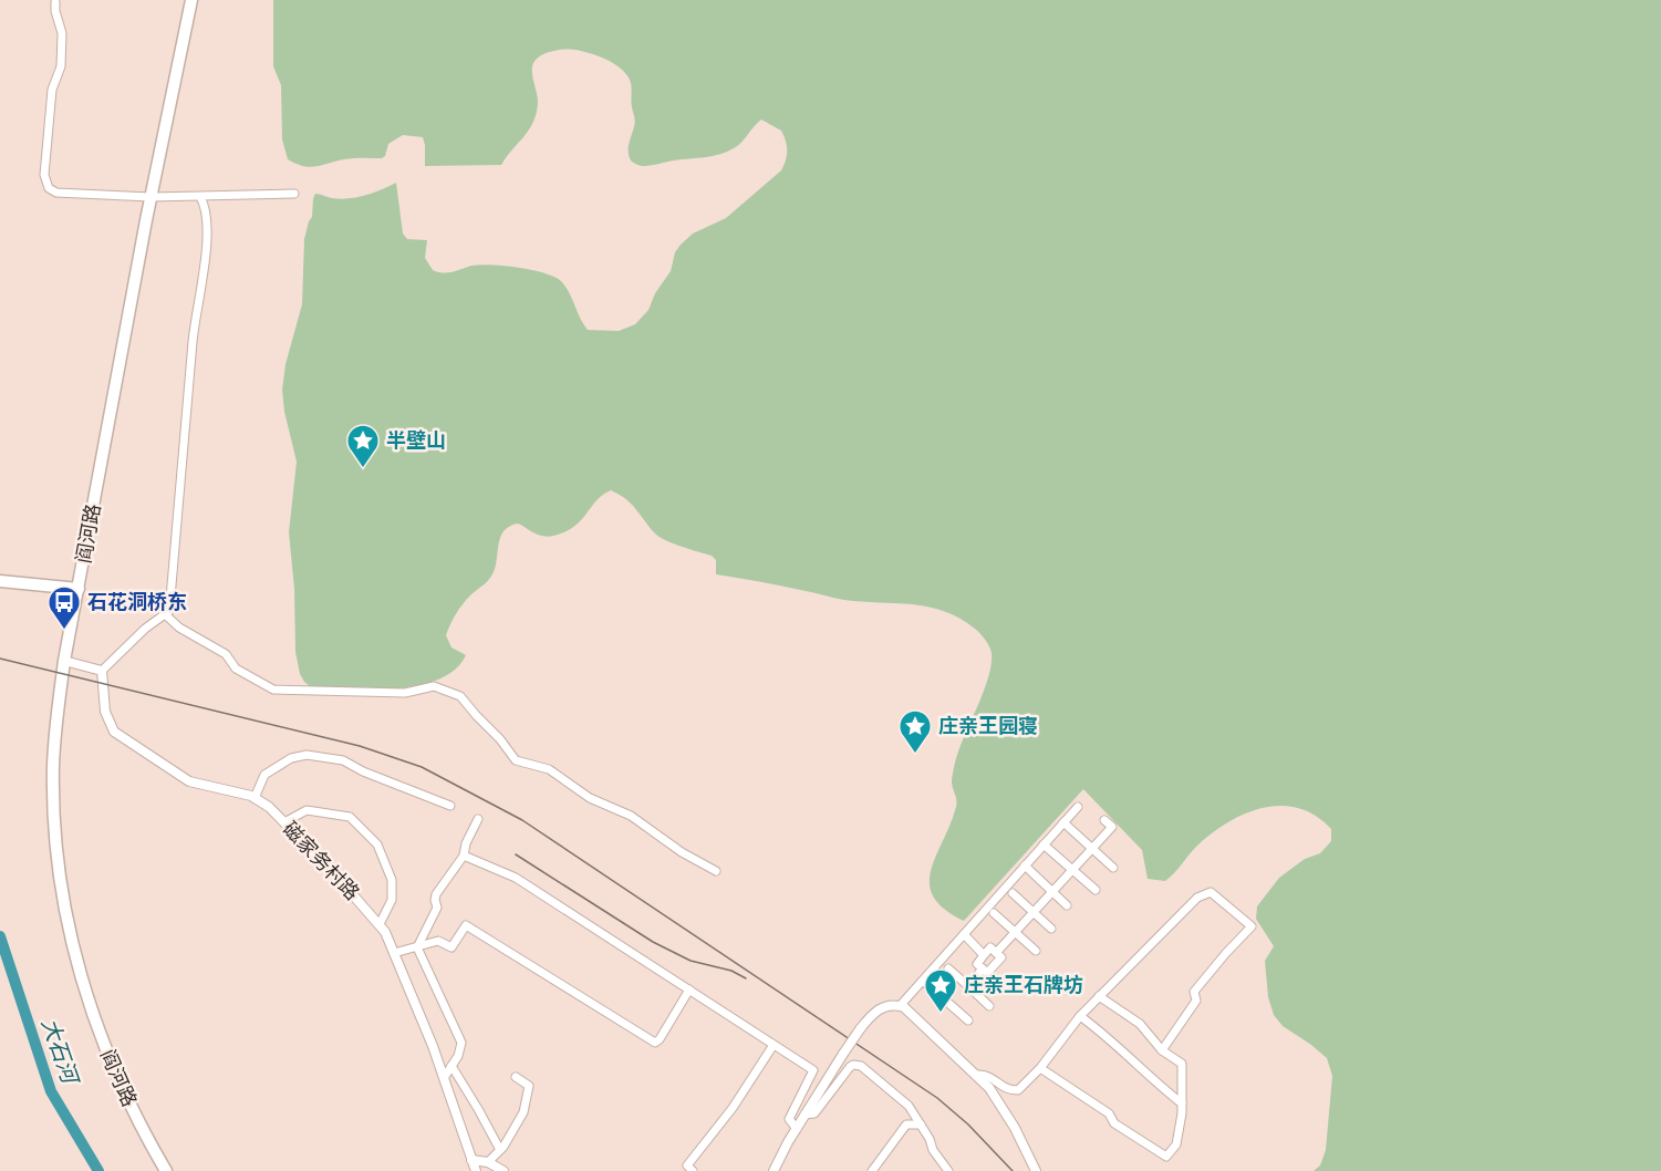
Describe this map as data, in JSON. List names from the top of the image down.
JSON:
{
  "streets": {
    "main road": ["阎河路"],
    "street": ["磁家务村路"]
  },
  "water": ["大石河"],
  "places": {
    "place": ["半壁山", "庄亲王园寝", "庄亲王石牌坊"],
    "bus stop": ["石花洞桥东"]
  }
}
